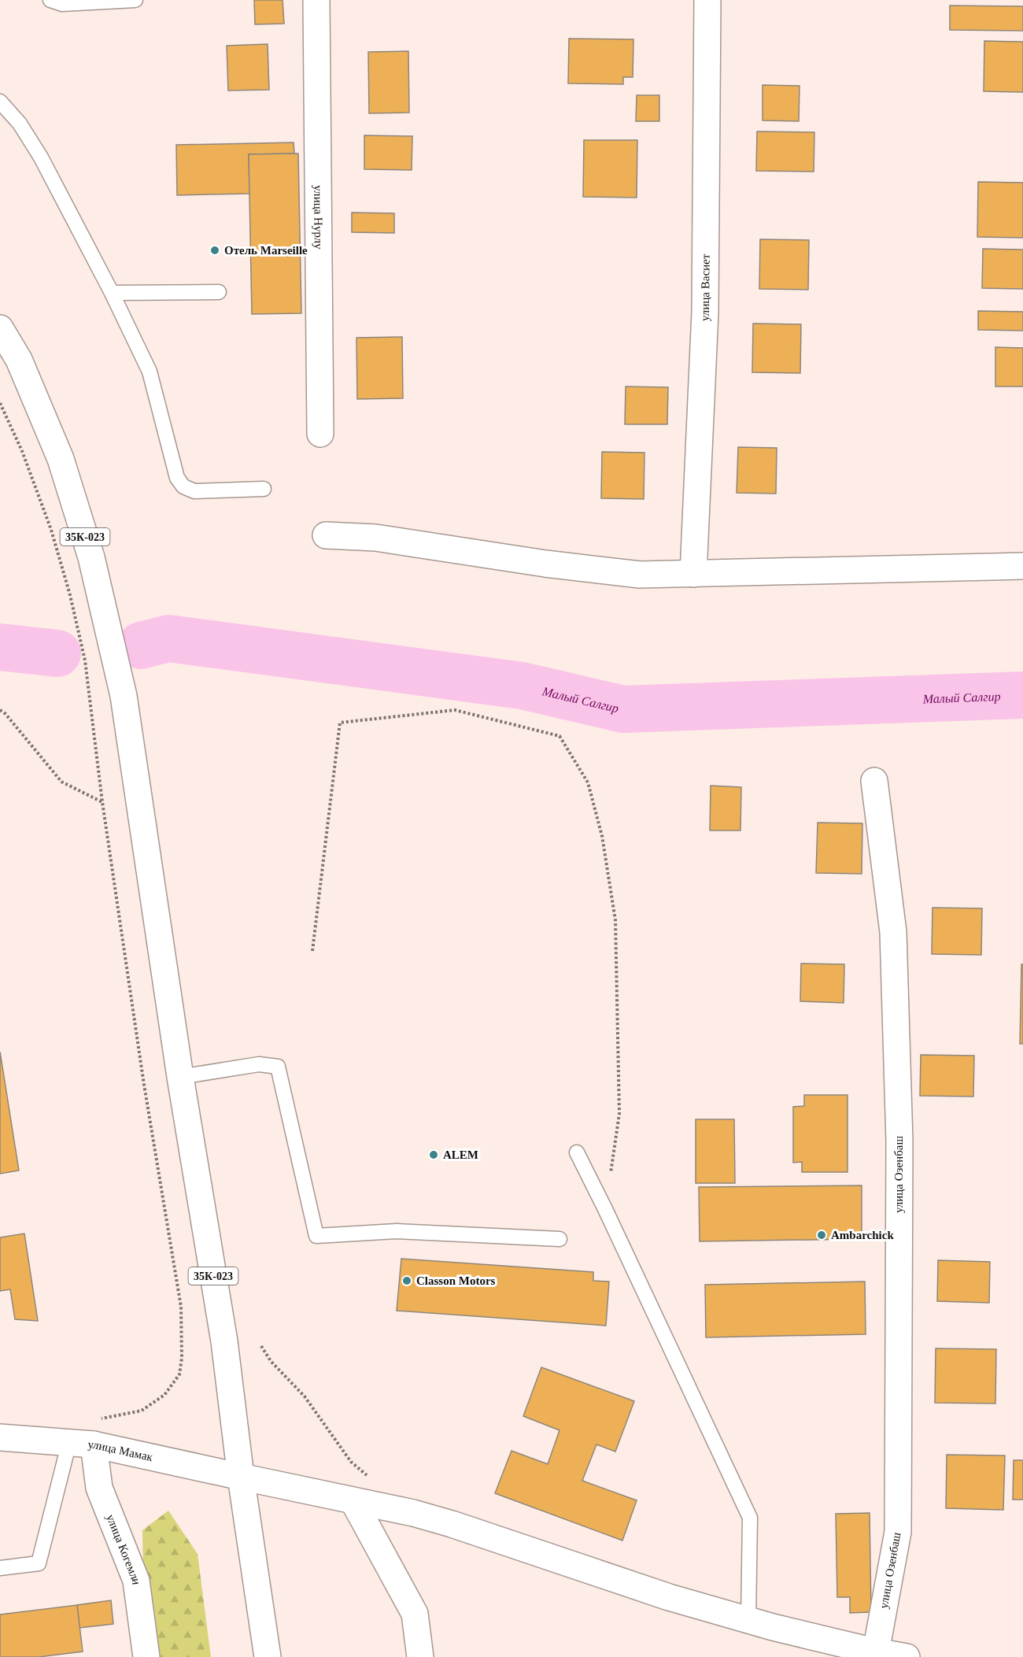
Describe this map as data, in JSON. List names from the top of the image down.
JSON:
{
  "streets": {
    "street": [
      "улица Нурлу",
      "улица Васиет",
      "35К-023",
      "улица Озенбаш",
      "улица Мамак",
      "улица Когемли"
    ]
  },
  "crossings": [
    ["35К-023", "улица Мамак"],
    ["улица Озенбаш", "улица Мамак"],
    ["улица Мамак", "улица Когемли"]
  ],
  "water": ["Малый Салгир"],
  "places": [
    "Отель Marseille",
    "ALEM",
    "Ambarchick",
    "Classon Motors"
  ]
}
